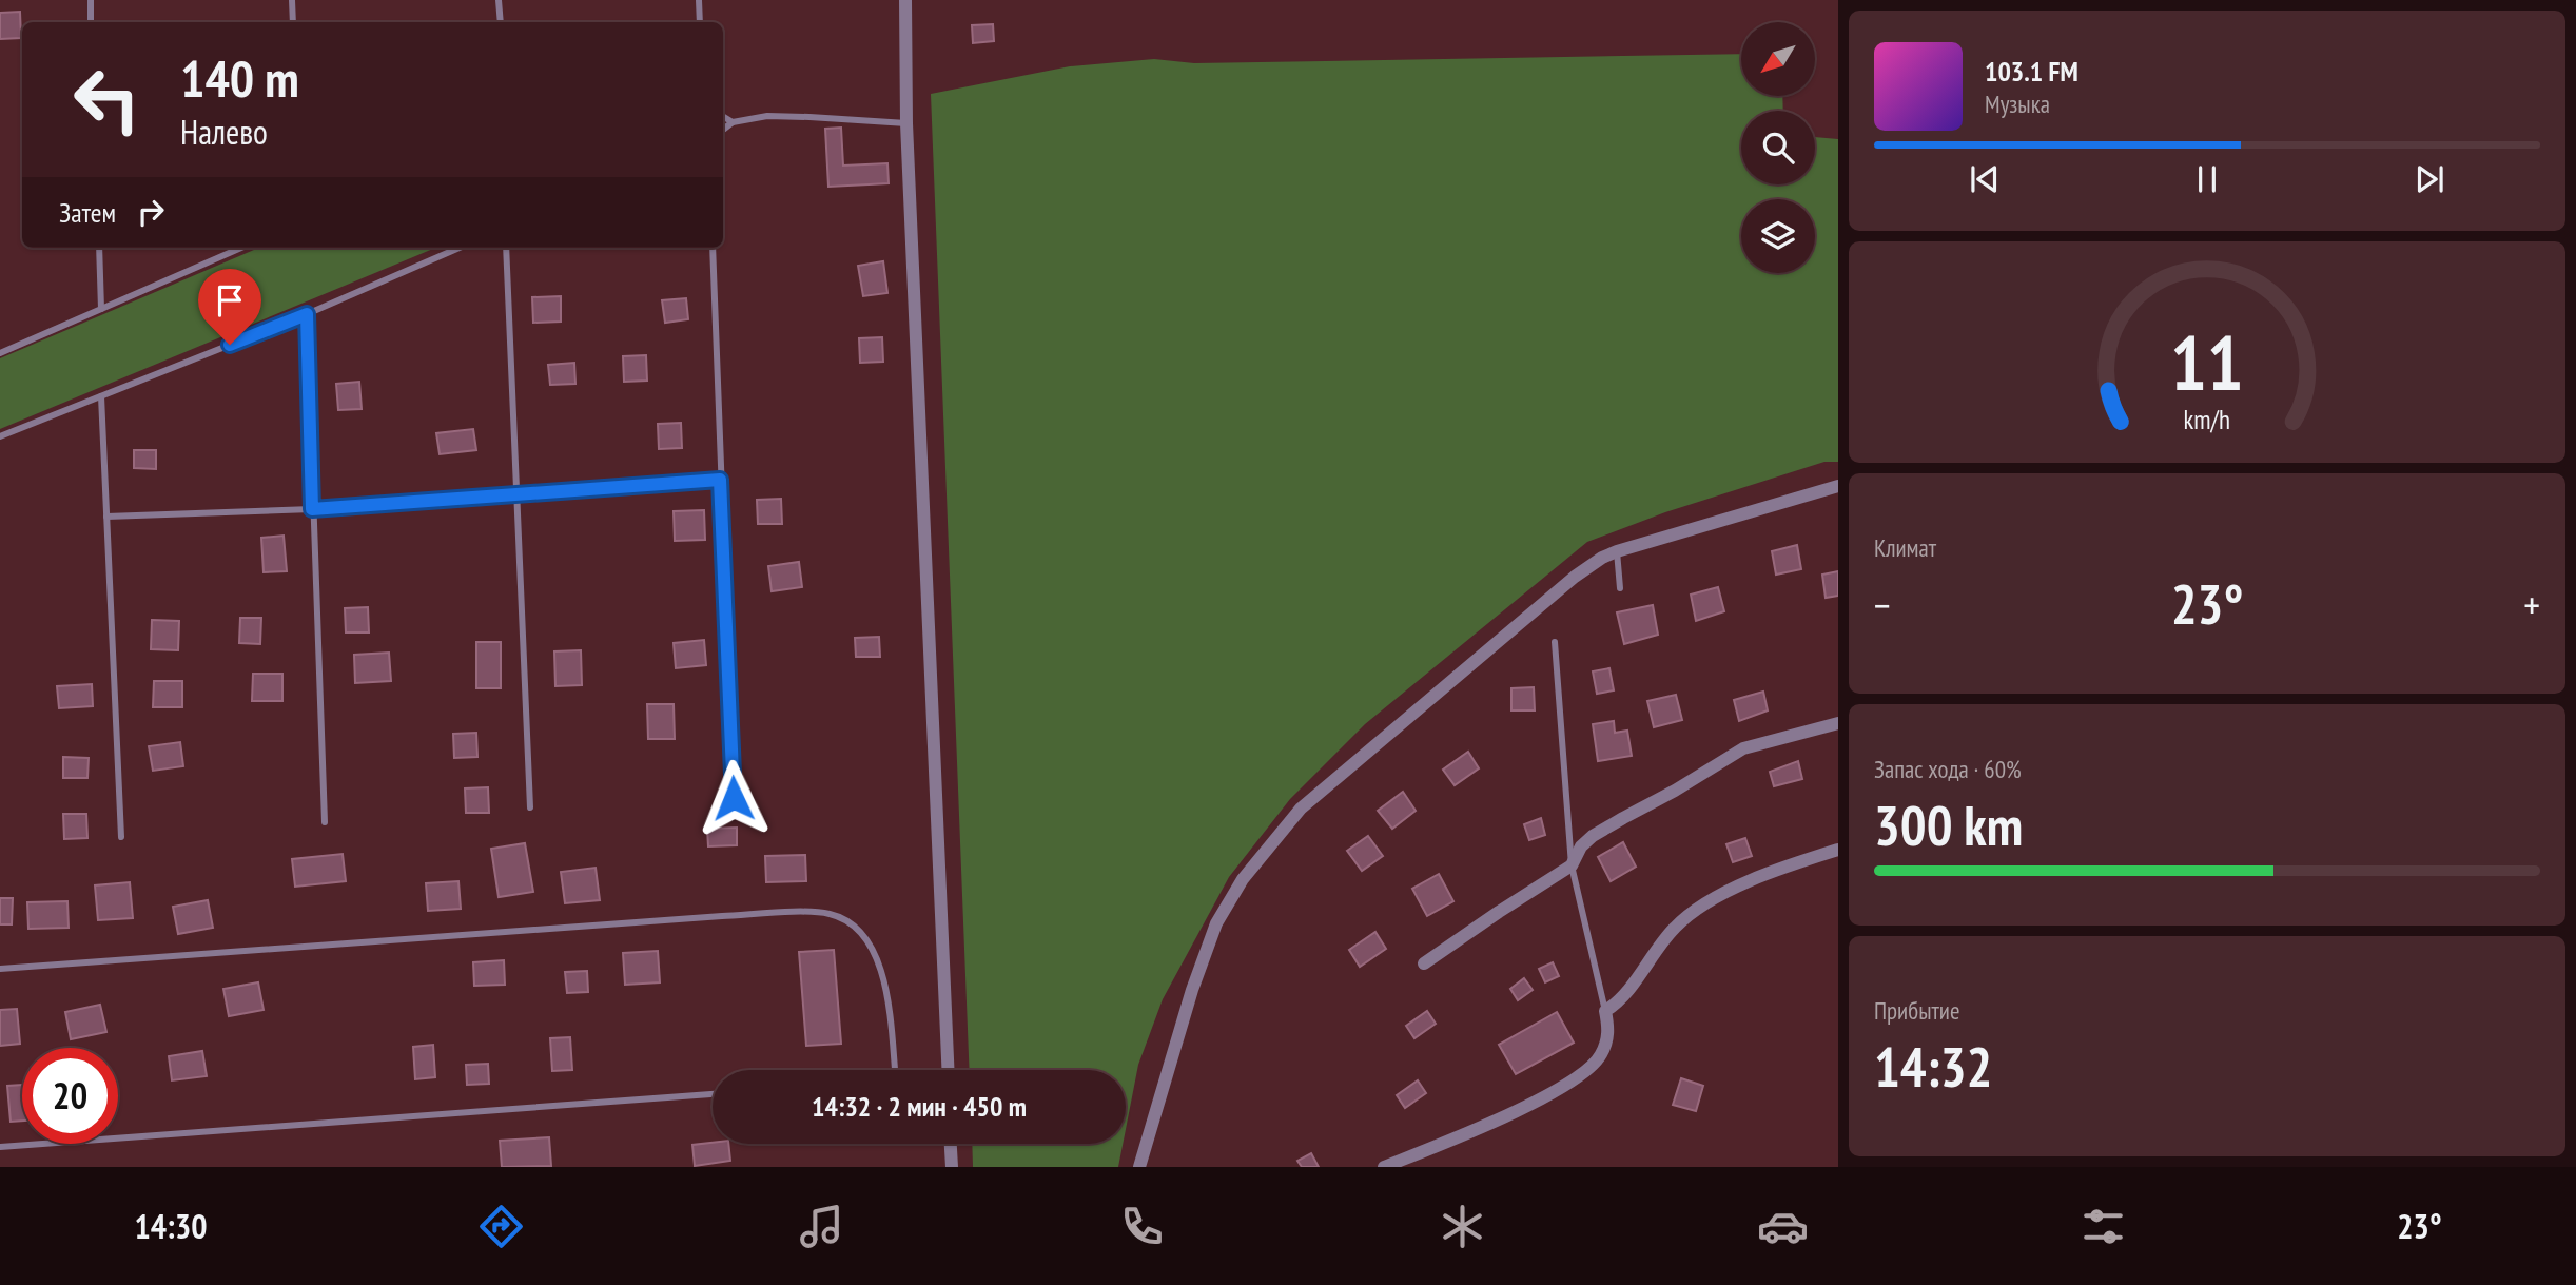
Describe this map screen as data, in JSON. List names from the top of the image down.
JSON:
{
  "north": "bottom left",
  "page": {
    "turn": ["140 m", "Налево"],
    "song": ["103.1 FM", "Музыка"],
    "then": "Затем",
    "tile": [
      "Климат",
      ["Запас хода · 60%", "300 km"],
      ["Прибытие", "14:32"]
    ],
    "heat": ["−", "23°", "+"],
    "limit": "20",
    "trip": "14:32 · 2 мин · 450 m",
    "tabs": ["14:30", "23°"],
    "gauge": ["11", "km/h"]
  }
}
